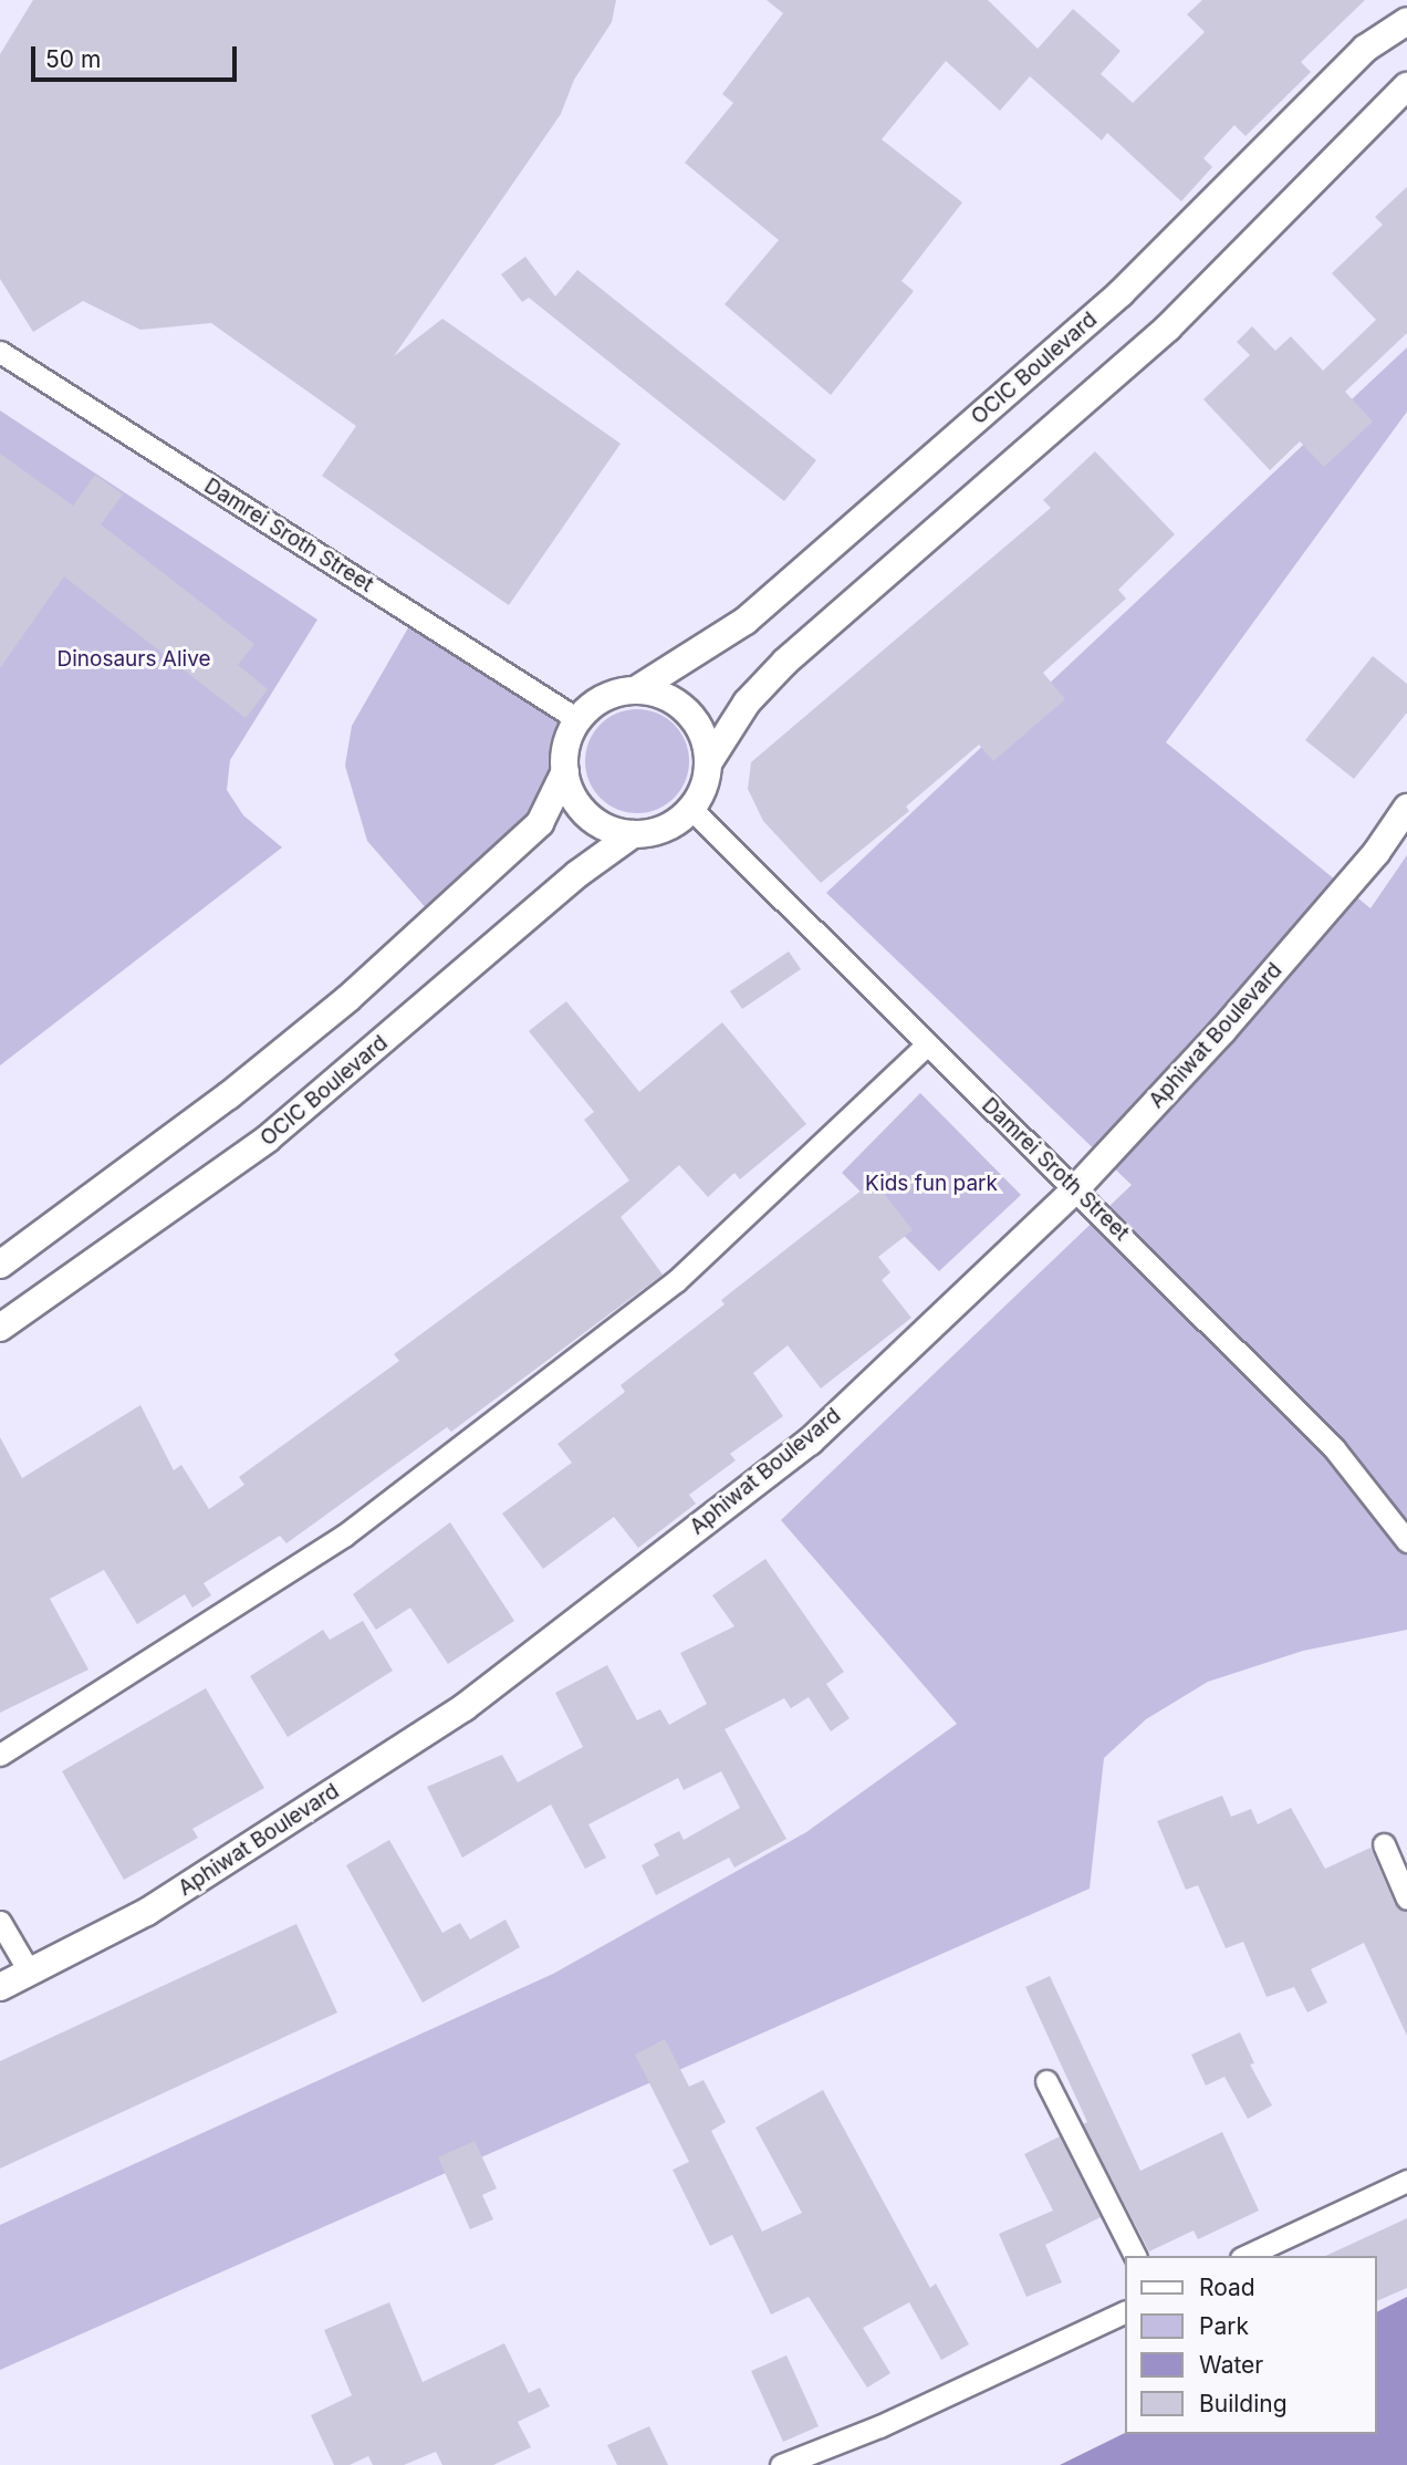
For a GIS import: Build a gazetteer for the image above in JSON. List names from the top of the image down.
{
  "streets": {
    "street": ["OCIC Boulevard", "Damrei Sroth Street", "Aphiwat Boulevard"]
  },
  "crossings": [
    ["OCIC Boulevard", "Damrei Sroth Street"],
    ["Damrei Sroth Street", "Aphiwat Boulevard"]
  ],
  "parks": ["Dinosaurs Alive", "Kids fun park"],
  "legend": [
    "Road",
    "Park",
    "Water",
    "Building"
  ],
  "scale_bar": "50 m"
}
